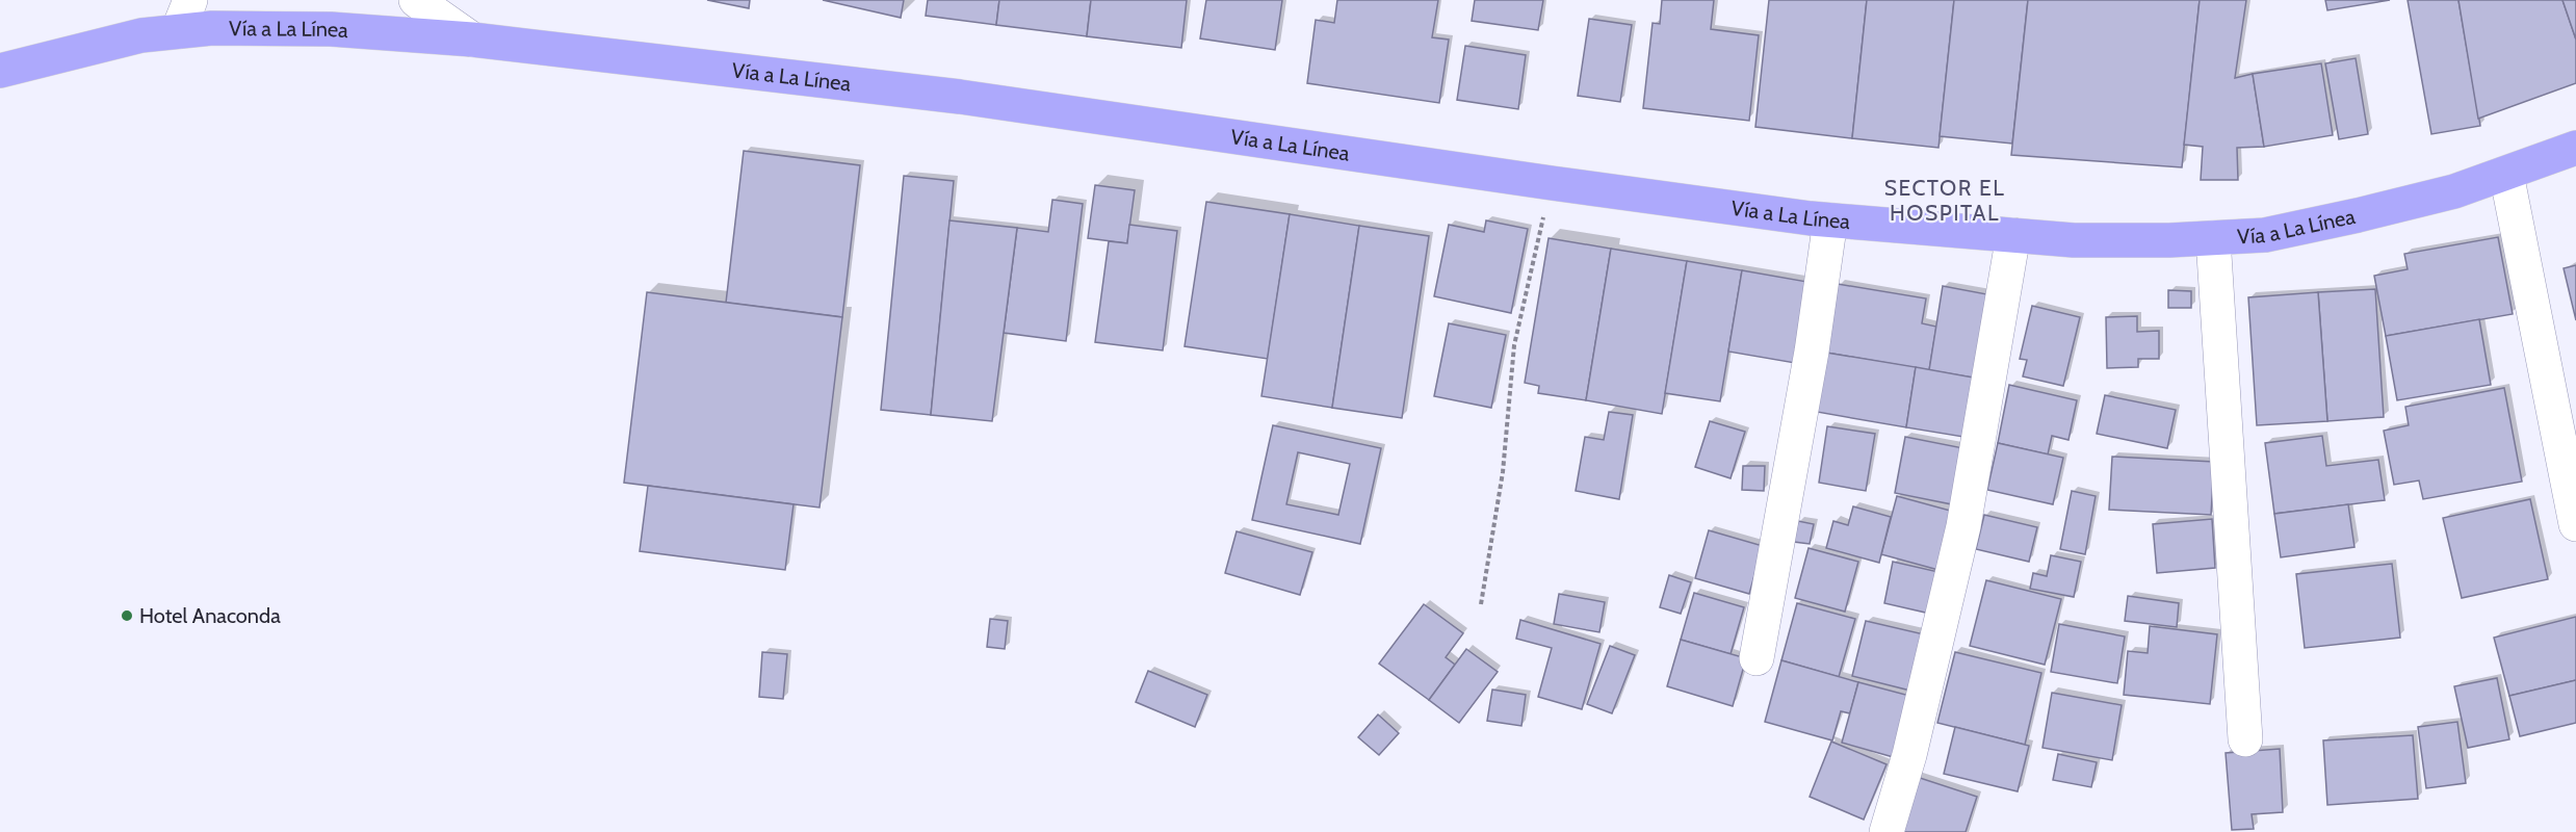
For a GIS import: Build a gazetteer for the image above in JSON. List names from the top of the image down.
{
  "streets": {
    "highway": ["Vía a La Línea"]
  },
  "districts": ["SECTOR EL HOSPITAL"],
  "places": ["Hotel Anaconda"]
}
